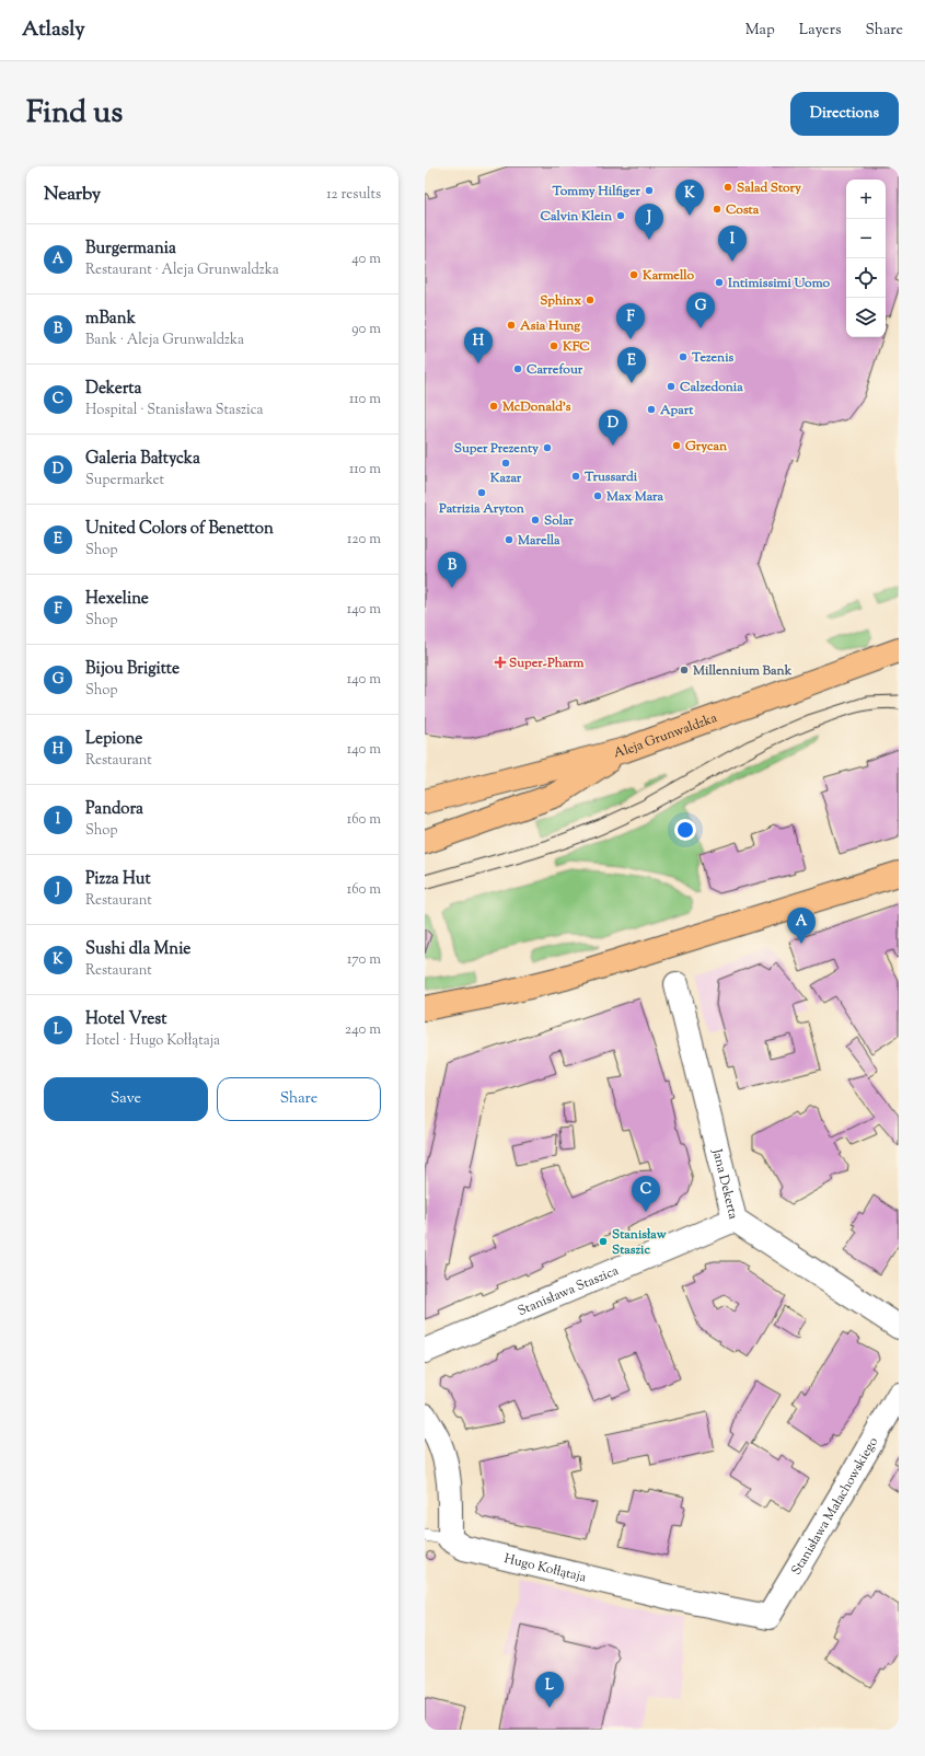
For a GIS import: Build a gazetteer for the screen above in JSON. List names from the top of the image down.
{
  "streets": {
    "main road": ["Aleja Grunwaldzka"],
    "street": [
      "Jana Dekerta",
      "Stanisława Staszica",
      "Stanisława Małachowskiego",
      "Hugo Kołłątaja"
    ]
  },
  "crossings": [
    ["Jana Dekerta", "Stanisława Staszica"],
    ["Stanisława Małachowskiego", "Hugo Kołłątaja"]
  ],
  "places": {
    "other": [
      "Salad Story",
      "Tommy Hilfiger",
      "Costa",
      "Calvin Klein",
      "Karmello",
      "Intimissimi Uomo",
      "Sphinx",
      "Asia Hung",
      "KFC",
      "Tezenis",
      "Carrefour",
      "Calzedonia",
      "McDonald's",
      "Apart",
      "Grycan",
      "Super Prezenty",
      "Kazar",
      "Trussardi",
      "Patrizia Aryton",
      "Max Mara",
      "Solar",
      "Marella",
      "Millennium Bank",
      "Stanisław Staszic"
    ],
    "health": ["Super-Pharm"]
  },
  "page": {
    "header": "Atlasly",
    "nav": ["Map", "Layers", "Share"],
    "title": "Find us",
    "buttons": [
      "Directions",
      ["Save", "Share"]
    ],
    "heading": ["Nearby", "12 results"],
    "map_buttons": ["+", "−"],
    "pins": [
      "K",
      "J",
      "I",
      "G",
      "F",
      "H",
      "E",
      "D",
      "B",
      "A",
      "C",
      "L"
    ],
    "list": [
      {
        "mark": "A",
        "name": "Burgermania",
        "note": "Restaurant · Aleja Grunwaldzka",
        "value": "40 m"
      },
      {
        "mark": "B",
        "name": "mBank",
        "note": "Bank · Aleja Grunwaldzka",
        "value": "90 m"
      },
      {
        "mark": "C",
        "name": "Dekerta",
        "note": "Hospital · Stanisława Staszica",
        "value": "110 m"
      },
      {
        "mark": "D",
        "name": "Galeria Bałtycka",
        "note": "Supermarket",
        "value": "110 m"
      },
      {
        "mark": "E",
        "name": "United Colors of Benetton",
        "note": "Shop",
        "value": "120 m"
      },
      {
        "mark": "F",
        "name": "Hexeline",
        "note": "Shop",
        "value": "140 m"
      },
      {
        "mark": "G",
        "name": "Bijou Brigitte",
        "note": "Shop",
        "value": "140 m"
      },
      {
        "mark": "H",
        "name": "Lepione",
        "note": "Restaurant",
        "value": "140 m"
      },
      {
        "mark": "I",
        "name": "Pandora",
        "note": "Shop",
        "value": "160 m"
      },
      {
        "mark": "J",
        "name": "Pizza Hut",
        "note": "Restaurant",
        "value": "160 m"
      },
      {
        "mark": "K",
        "name": "Sushi dla Mnie",
        "note": "Restaurant",
        "value": "170 m"
      },
      {
        "mark": "L",
        "name": "Hotel Vrest",
        "note": "Hotel · Hugo Kołłątaja",
        "value": "240 m"
      }
    ]
  }
}
